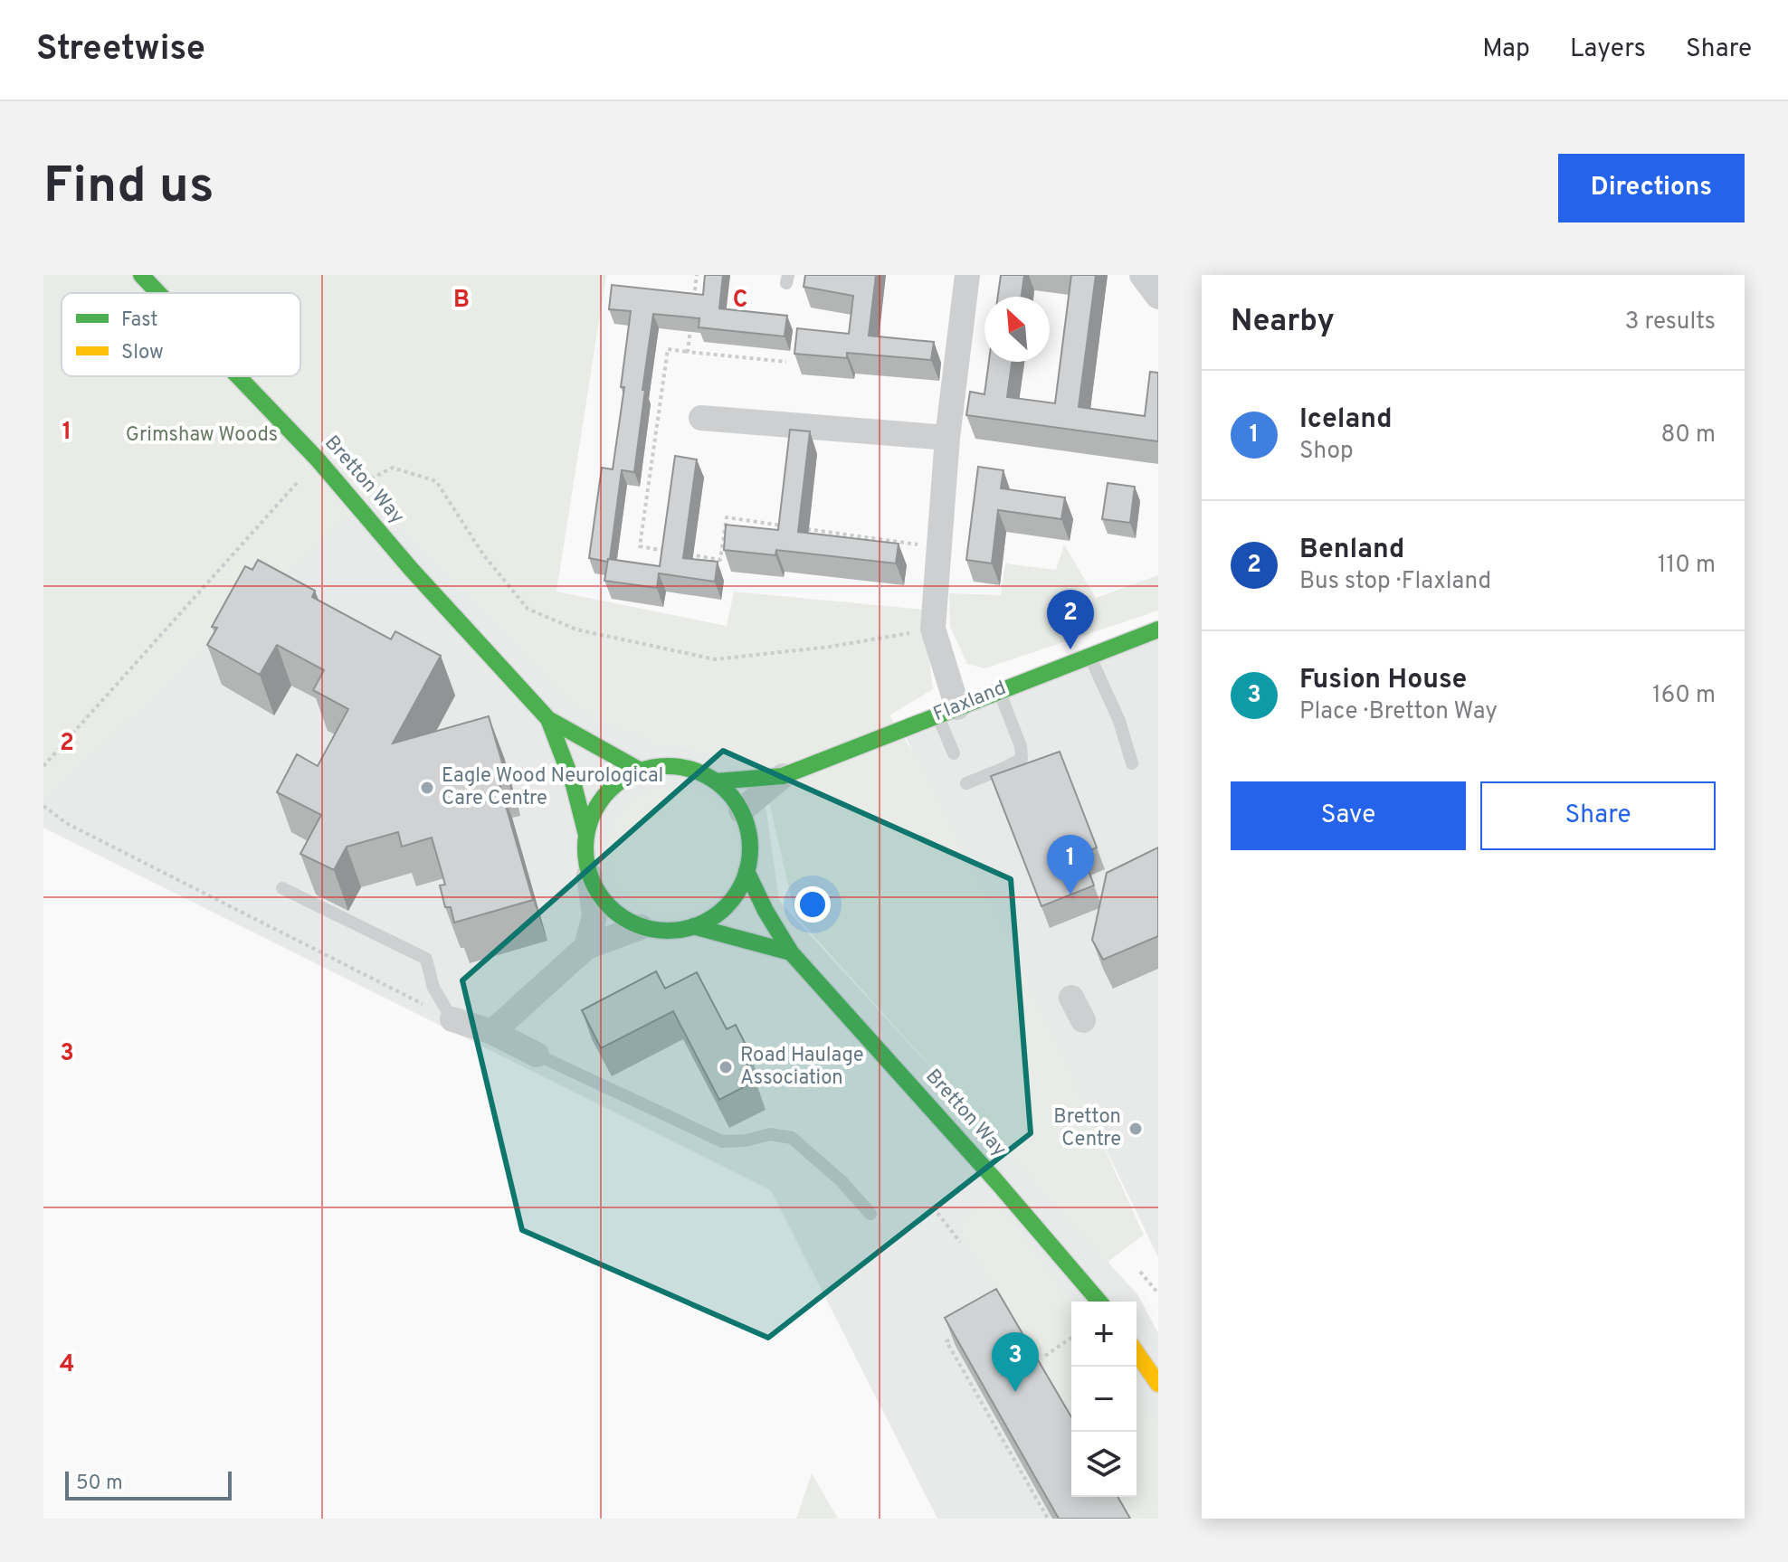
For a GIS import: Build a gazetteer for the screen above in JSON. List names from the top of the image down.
{
  "streets": {
    "street": ["Bretton Way", "Flaxland"]
  },
  "crossings": [
    ["Bretton Way", "Flaxland"]
  ],
  "parks": ["Grimshaw Woods"],
  "places": ["Eagle Wood Neurological Care Centre", "Road Haulage Association", "Bretton Centre"],
  "legend": ["Fast", "Slow"],
  "scale_bar": "50 m",
  "north": "top left",
  "page": {
    "header": "Streetwise",
    "nav": ["Map", "Layers", "Share"],
    "buttons": [
      "Directions",
      ["Save", "Share"]
    ],
    "title": "Find us",
    "heading": ["Nearby", "3 results"],
    "list": [
      {
        "mark": "1",
        "name": "Iceland",
        "note": "Shop",
        "value": "80 m"
      },
      {
        "mark": "2",
        "name": "Benland",
        "note": "Bus stop · Flaxland",
        "value": "110 m"
      },
      {
        "mark": "3",
        "name": "Fusion House",
        "note": "Place · Bretton Way",
        "value": "160 m"
      }
    ],
    "pins": ["2", "1", "3"],
    "map_buttons": ["+", "−"],
    "scale": "50 m"
  },
  "grid": {
    "columns": ["B", "C"],
    "rows": [
      "1",
      "2",
      "3",
      "4"
    ]
  }
}
